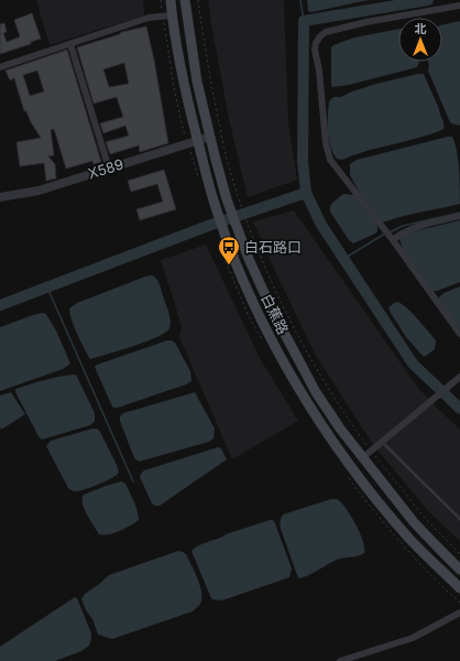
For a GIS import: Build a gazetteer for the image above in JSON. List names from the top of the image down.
{
  "streets": {
    "main road": ["白蕉路"],
    "street": ["X589"]
  },
  "crossings": [
    ["X589", "白蕉路"]
  ],
  "places": {
    "bus stop": ["白石路口"]
  },
  "north": "top"
}
